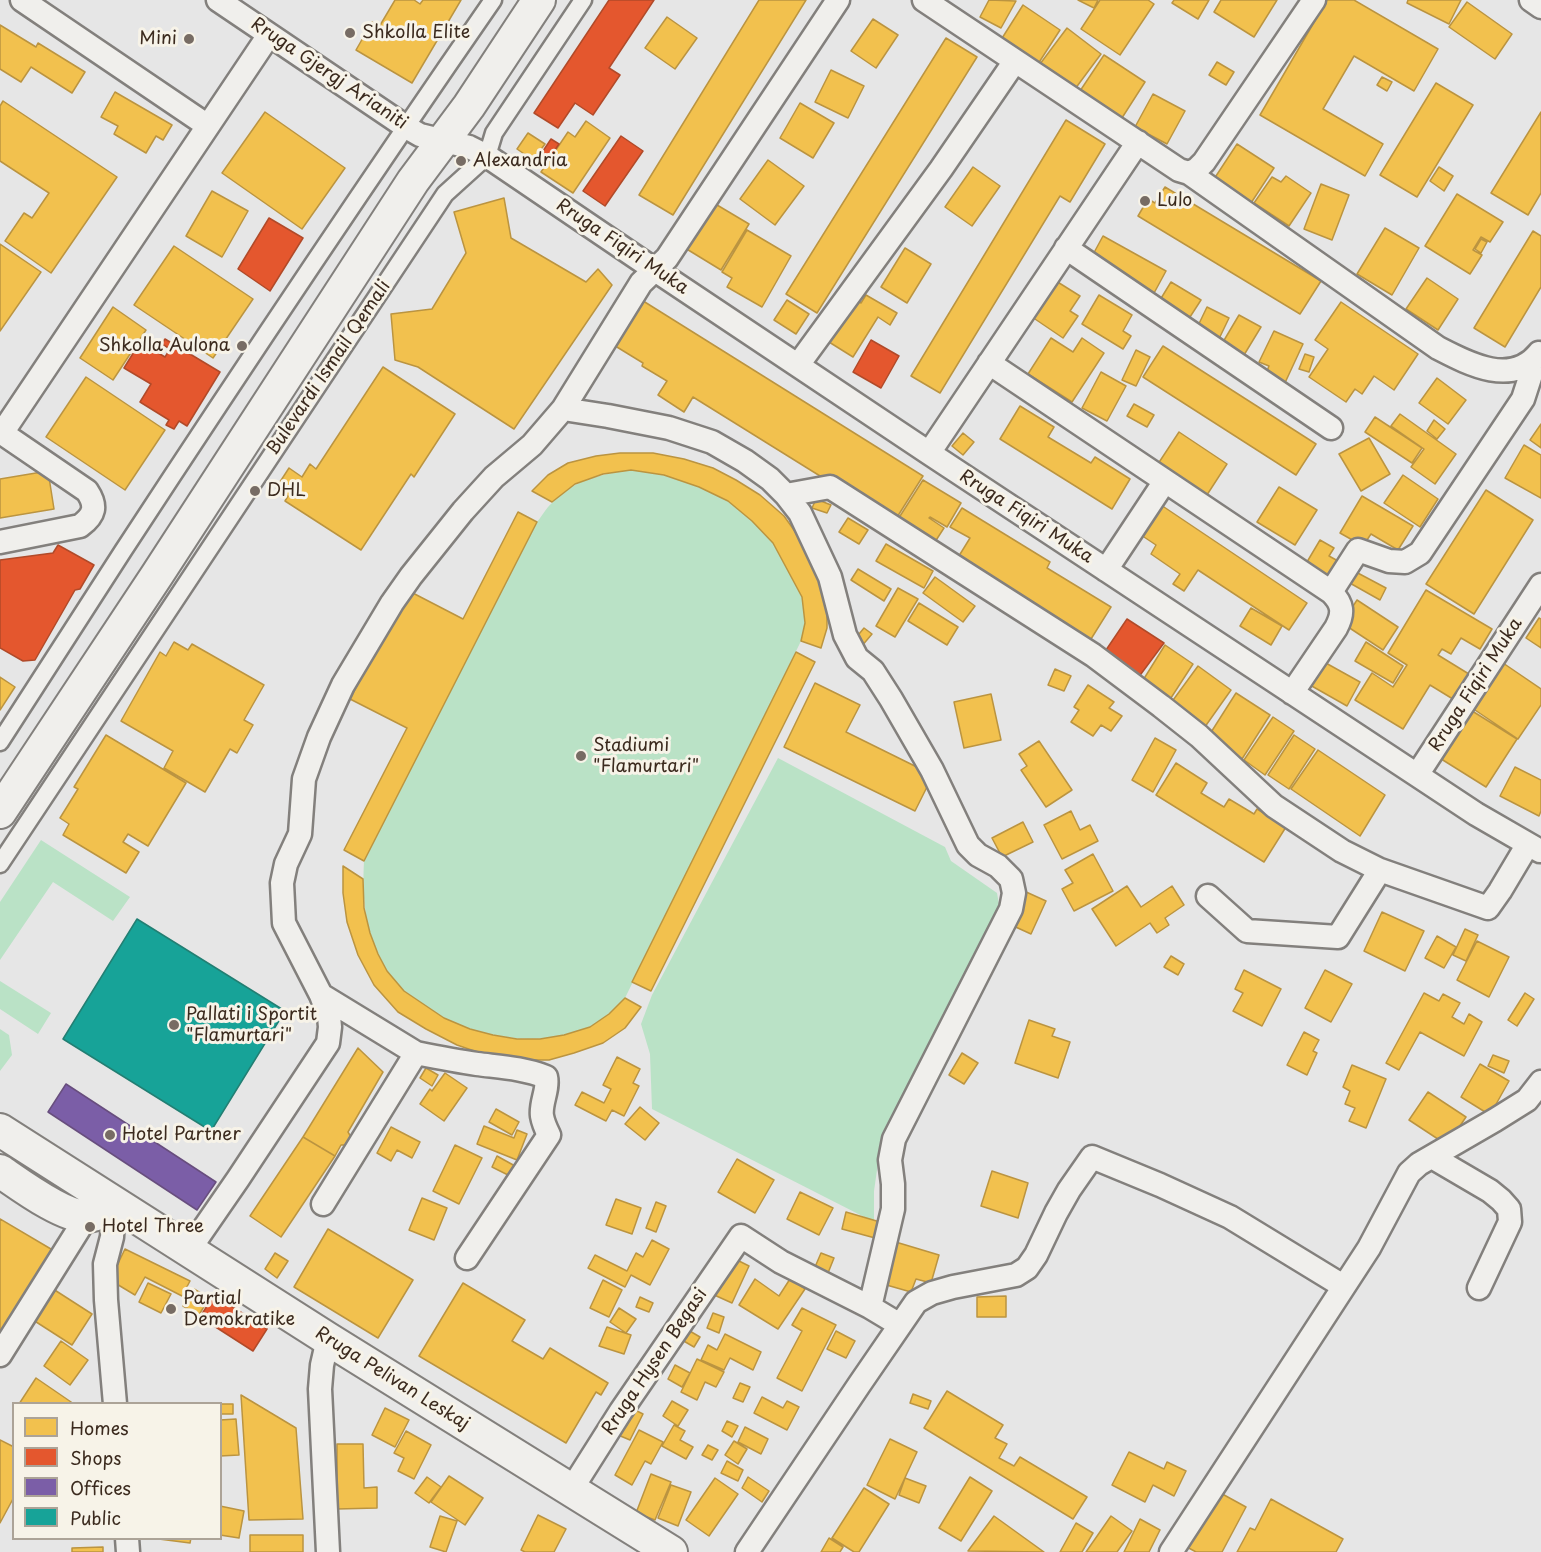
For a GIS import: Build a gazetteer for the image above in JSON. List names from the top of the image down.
{
  "streets": {
    "main road": ["Bulevardi Ismail Qemali", "Rruga Pelivan Leskaj"],
    "street": ["Rruga Gjergj Arianiti", "Rruga Fiqiri Muka", "Rruga Hysen Begasi"]
  },
  "crossings": [
    ["Rruga Gjergj Arianiti", "Rruga Fiqiri Muka"],
    ["Rruga Gjergj Arianiti", "Bulevardi Ismail Qemali"],
    ["Rruga Fiqiri Muka", "Bulevardi Ismail Qemali"],
    ["Rruga Hysen Begasi", "Rruga Pelivan Leskaj"]
  ],
  "places": [
    "Shkolla Elite",
    "Mini",
    "Alexandria",
    "Lulo",
    "Shkolla Aulona",
    "DHL",
    "Stadiumi \"Flamurtari\"",
    "Pallati i Sportit \"Flamurtari\"",
    "Hotel Partner",
    "Hotel Three",
    "Partial Demokratike"
  ],
  "legend": [
    "Homes",
    "Shops",
    "Offices",
    "Public"
  ]
}
